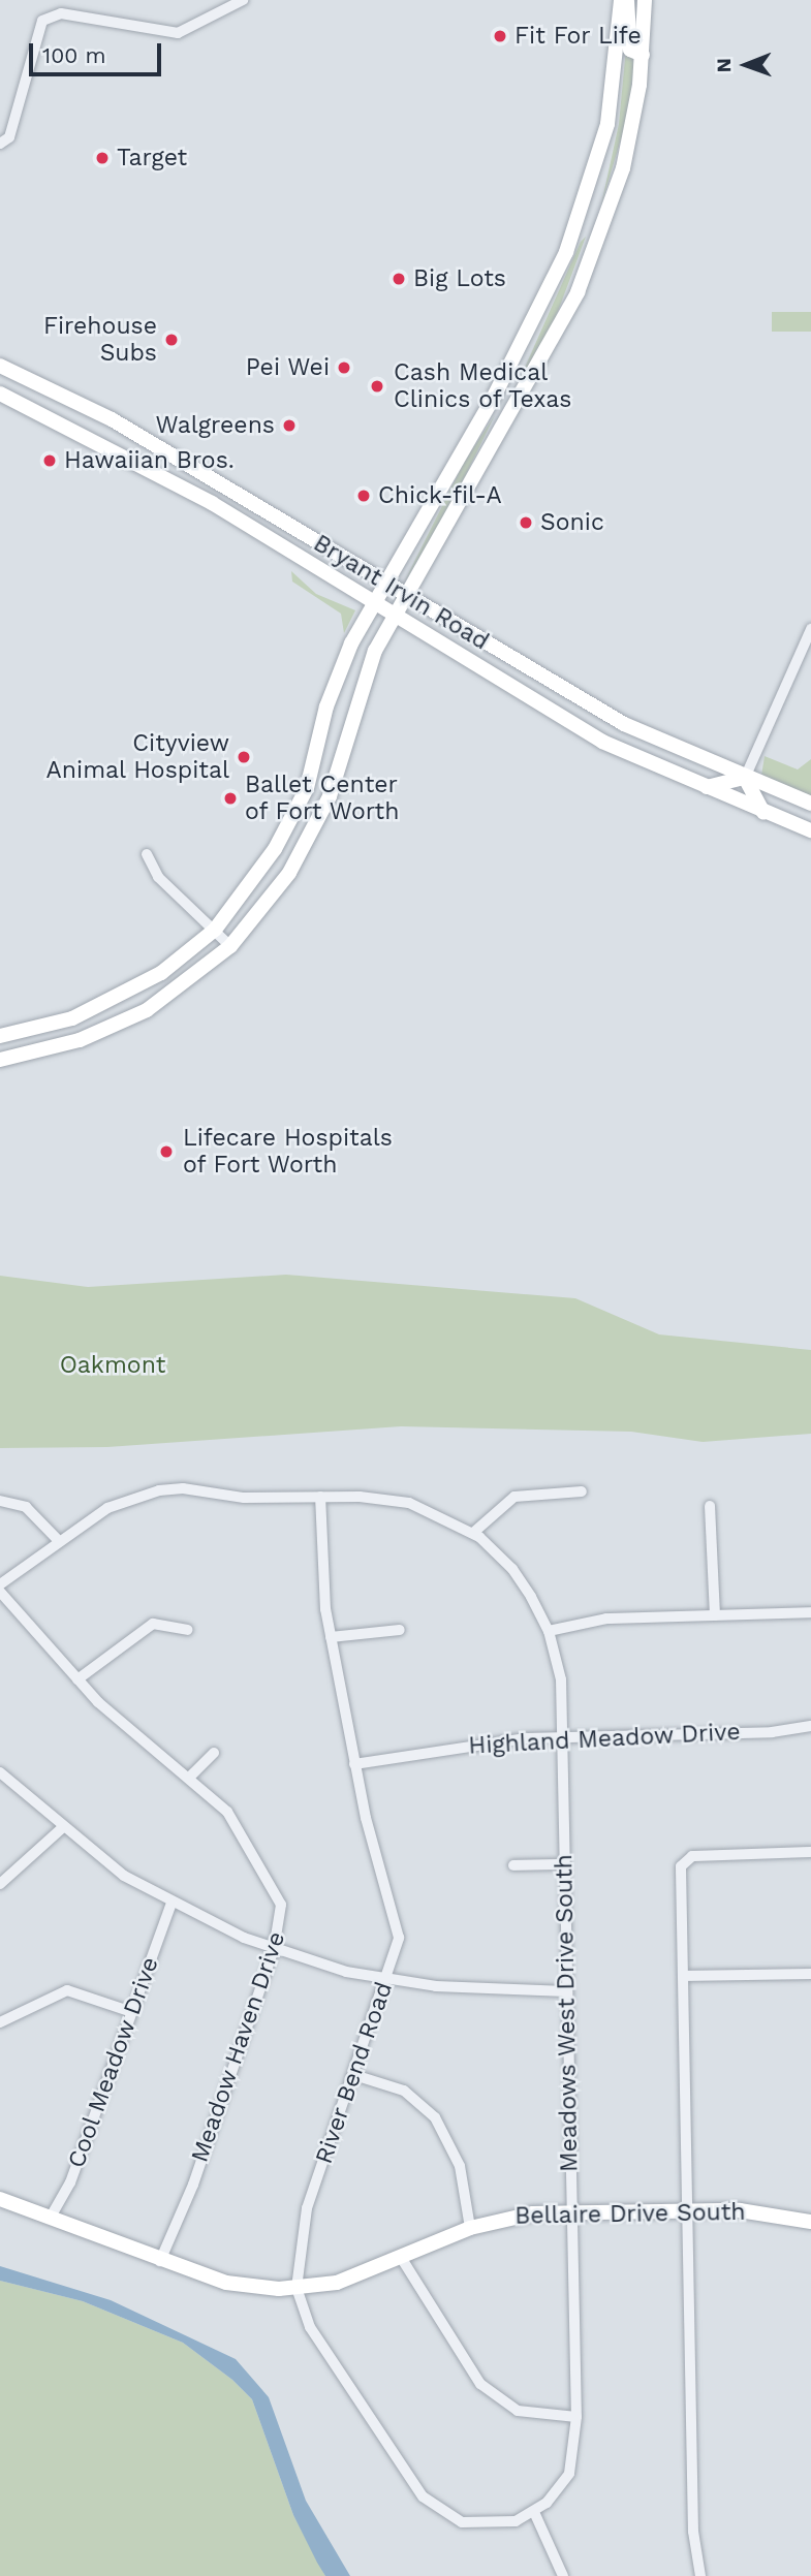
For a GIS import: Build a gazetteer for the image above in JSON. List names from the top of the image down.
{
  "streets": {
    "street": [
      "Bryant Irvin Road",
      "Highland Meadow Drive",
      "Meadows West Drive South",
      "Meadow Haven Drive",
      "Cool Meadow Drive",
      "River Bend Road",
      "Bellaire Drive South"
    ]
  },
  "crossings": [
    ["Highland Meadow Drive", "Meadows West Drive South"],
    ["Highland Meadow Drive", "River Bend Road"],
    ["Meadows West Drive South", "River Bend Road"],
    ["Meadows West Drive South", "Bellaire Drive South"],
    ["Meadow Haven Drive", "Bellaire Drive South"],
    ["Cool Meadow Drive", "Bellaire Drive South"],
    ["River Bend Road", "Bellaire Drive South"]
  ],
  "parks": ["Oakmont"],
  "places": [
    "Fit For Life",
    "Target",
    "Big Lots",
    "Firehouse Subs",
    "Pei Wei",
    "Cash Medical Clinics of Texas",
    "Walgreens",
    "Hawaiian Bros.",
    "Chick-fil-A",
    "Sonic",
    "Cityview Animal Hospital",
    "Ballet Center of Fort Worth",
    "Lifecare Hospitals of Fort Worth"
  ],
  "scale_bar": "100 m",
  "north": "left"
}
